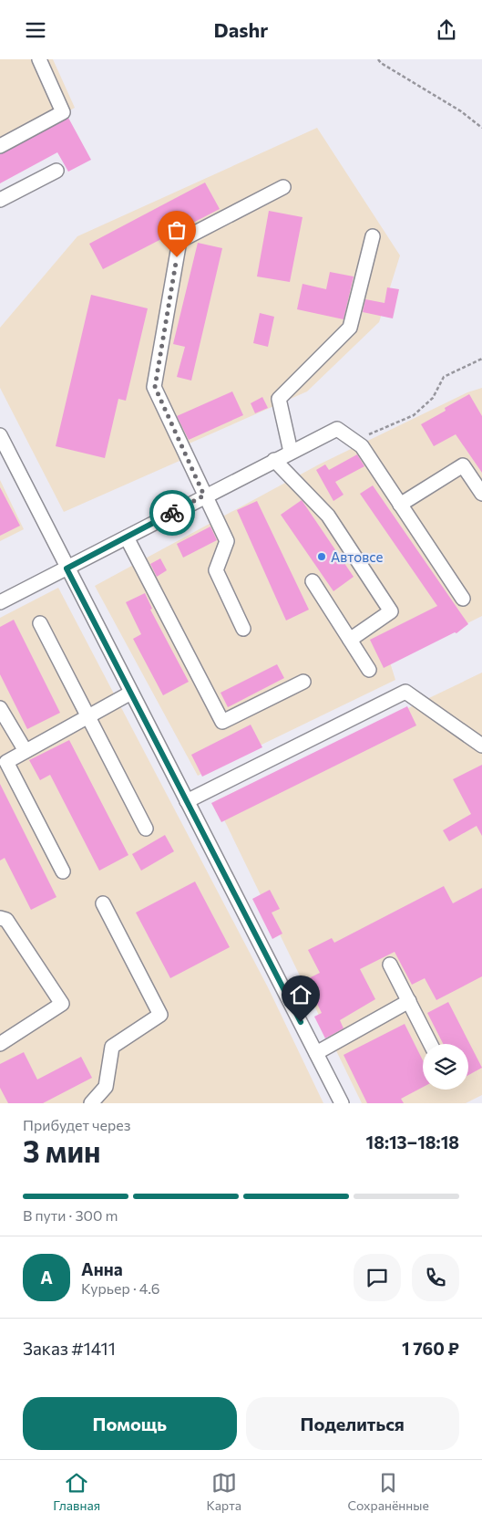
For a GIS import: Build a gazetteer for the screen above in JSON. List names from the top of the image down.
{
  "places": ["Автовсе"],
  "page": {
    "header": "Dashr",
    "heading": ["3 мин", "Прибудет через", "18:13–18:18"],
    "panel": [
      "Анна",
      "Курьер · 4.6",
      "Заказ #1411",
      "1 760 ₽"
    ],
    "bar": "В пути · 300 m",
    "round": "А",
    "buttons": ["Помощь", "Поделиться"],
    "tabs": ["Главная", "Карта", "Сохранённые"]
  }
}
